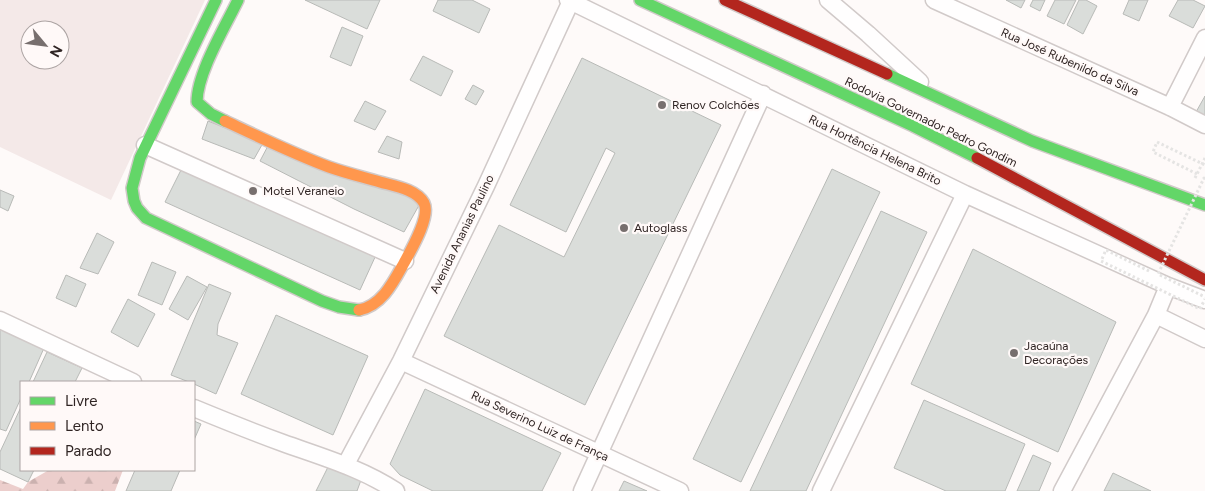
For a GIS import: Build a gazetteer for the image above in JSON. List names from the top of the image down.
{
  "streets": {
    "main road": ["Rodovia Governador Pedro Gondim"],
    "street": [
      "Rua José Rubenildo da Silva",
      "Rua Hortência Helena Brito",
      "Avenida Ananias Paulino",
      "Rua Severino Luiz de França"
    ]
  },
  "crossings": [
    ["Rua Hortência Helena Brito", "Avenida Ananias Paulino"],
    ["Avenida Ananias Paulino", "Rua Severino Luiz de França"]
  ],
  "places": [
    "Renov Colchões",
    "Motel Veraneio",
    "Autoglass",
    "Jacaúna Decorações"
  ],
  "legend": ["Livre", "Lento", "Parado"],
  "north": "bottom right"
}
